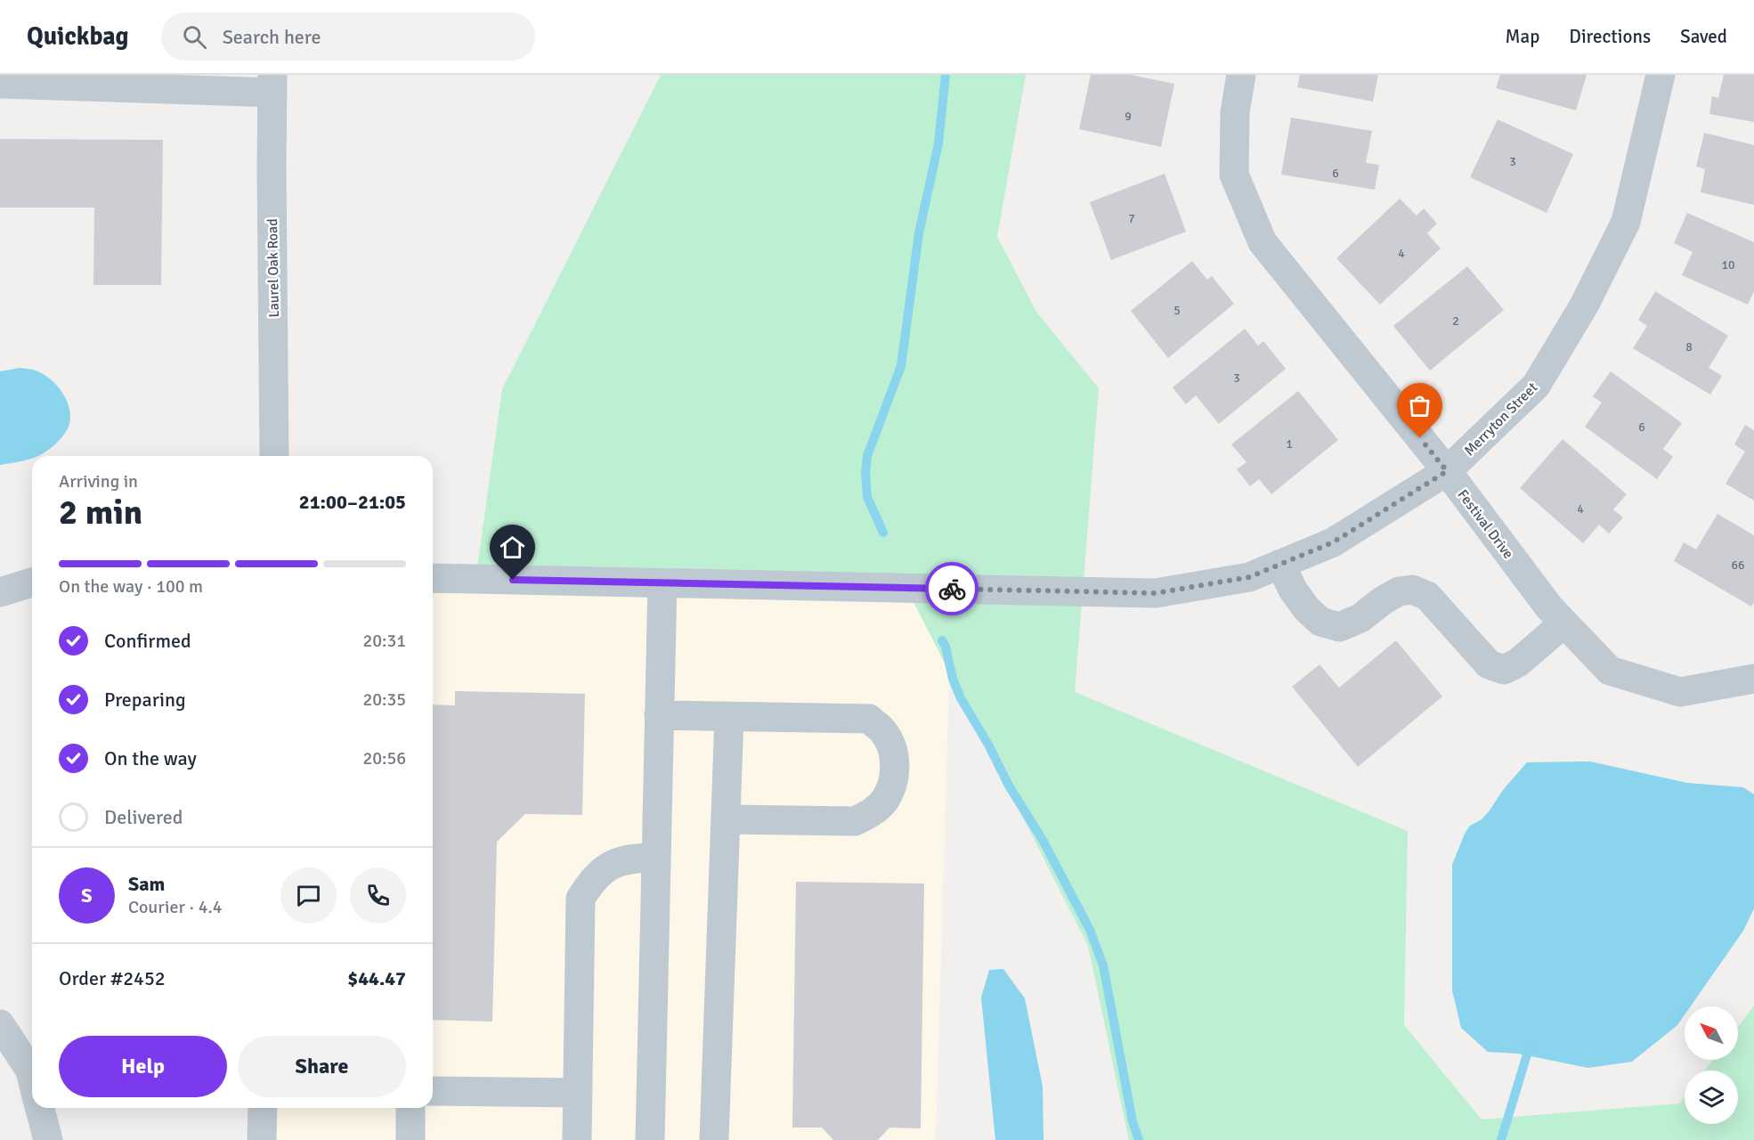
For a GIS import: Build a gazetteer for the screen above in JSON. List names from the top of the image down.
{
  "streets": {
    "street": ["Laurel Oak Road", "Merryton Street", "Festival Drive"]
  },
  "crossings": [
    ["Merryton Street", "Festival Drive"]
  ],
  "house_numbers": [
    "9",
    "3",
    "6",
    "7",
    "4",
    "10",
    "5",
    "2",
    "8",
    "3",
    "6",
    "1",
    "4",
    "66"
  ],
  "north": "top left",
  "page": {
    "header": "Quickbag",
    "search": "Search here",
    "nav": ["Map", "Directions", "Saved"],
    "heading": ["2 min", "Arriving in", "21:00–21:05"],
    "panel": [
      "Sam",
      "Courier · 4.4",
      "Order #2452",
      "$44.47"
    ],
    "bar": "On the way · 100 m",
    "list": [
      ["Confirmed", "20:31"],
      ["Preparing", "20:35"],
      ["On the way", "20:56"],
      "Delivered"
    ],
    "round": "S",
    "buttons": ["Help", "Share"]
  }
}
